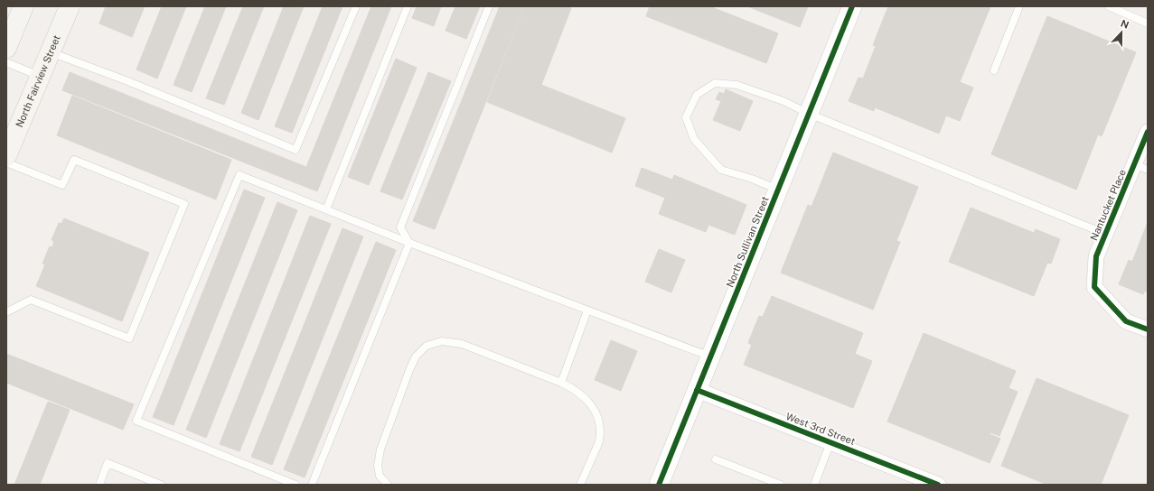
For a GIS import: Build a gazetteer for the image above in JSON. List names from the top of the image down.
{
  "streets": {
    "main road": ["North Fairview Street"],
    "street": ["Nantucket Place", "North Sullivan Street", "West 3rd Street"]
  },
  "crossings": [
    ["North Sullivan Street", "West 3rd Street"]
  ],
  "north": "top"
}
